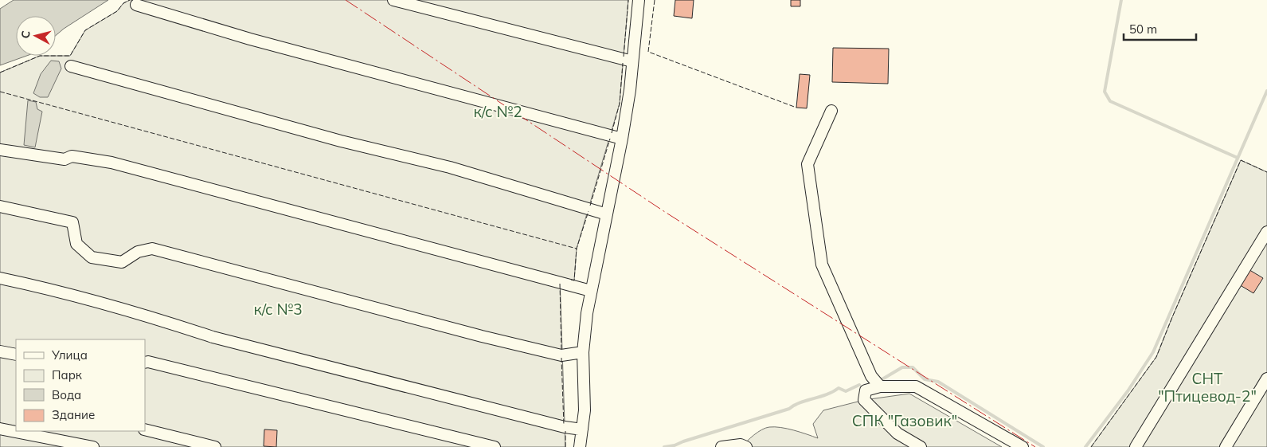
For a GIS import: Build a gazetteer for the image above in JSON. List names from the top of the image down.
{
  "parks": [
    "к/с №2",
    "к/с №3",
    "СНТ \"Птицевод-2\"",
    "СПК \"Газовик\""
  ],
  "legend": [
    "Улица",
    "Парк",
    "Вода",
    "Здание"
  ],
  "scale_bar": "50 m",
  "north": "left"
}
